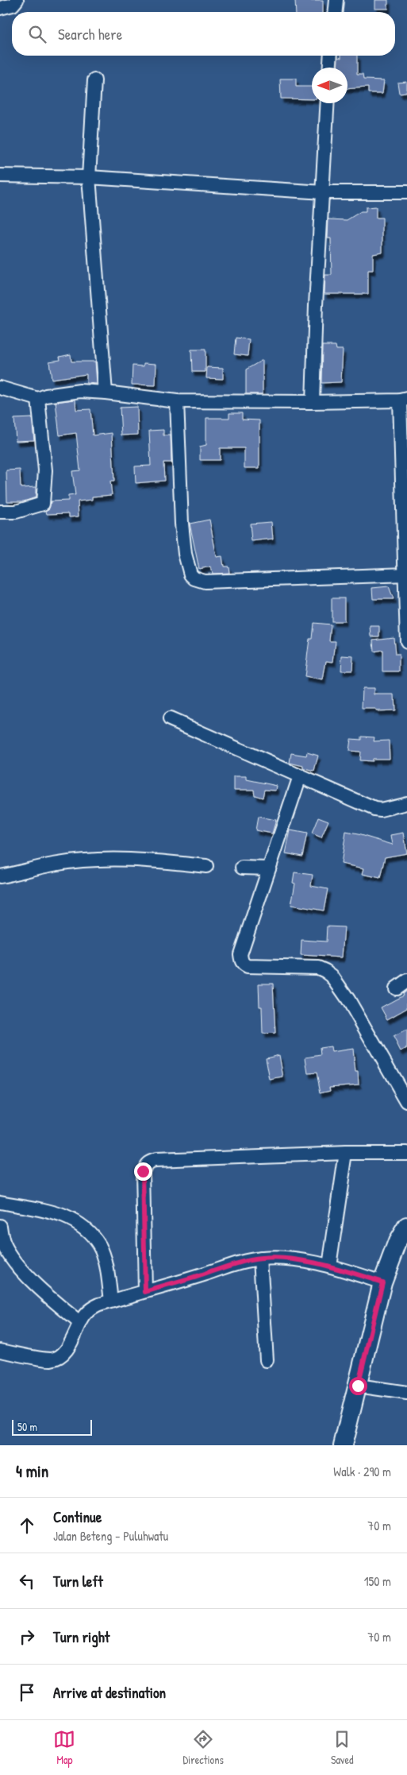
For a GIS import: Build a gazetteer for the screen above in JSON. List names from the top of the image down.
{
  "scale_bar": "50 m",
  "north": "left",
  "page": {
    "search": "Search here",
    "scale": "50 m",
    "heading": ["4 min", "Walk · 290 m"],
    "list": [
      ["Continue", "Jalan Beteng - Puluhwatu", "70 m"],
      ["Turn left", "150 m"],
      ["Turn right", "70 m"],
      "Arrive at destination"
    ],
    "nav": ["Map", "Directions", "Saved"]
  }
}
